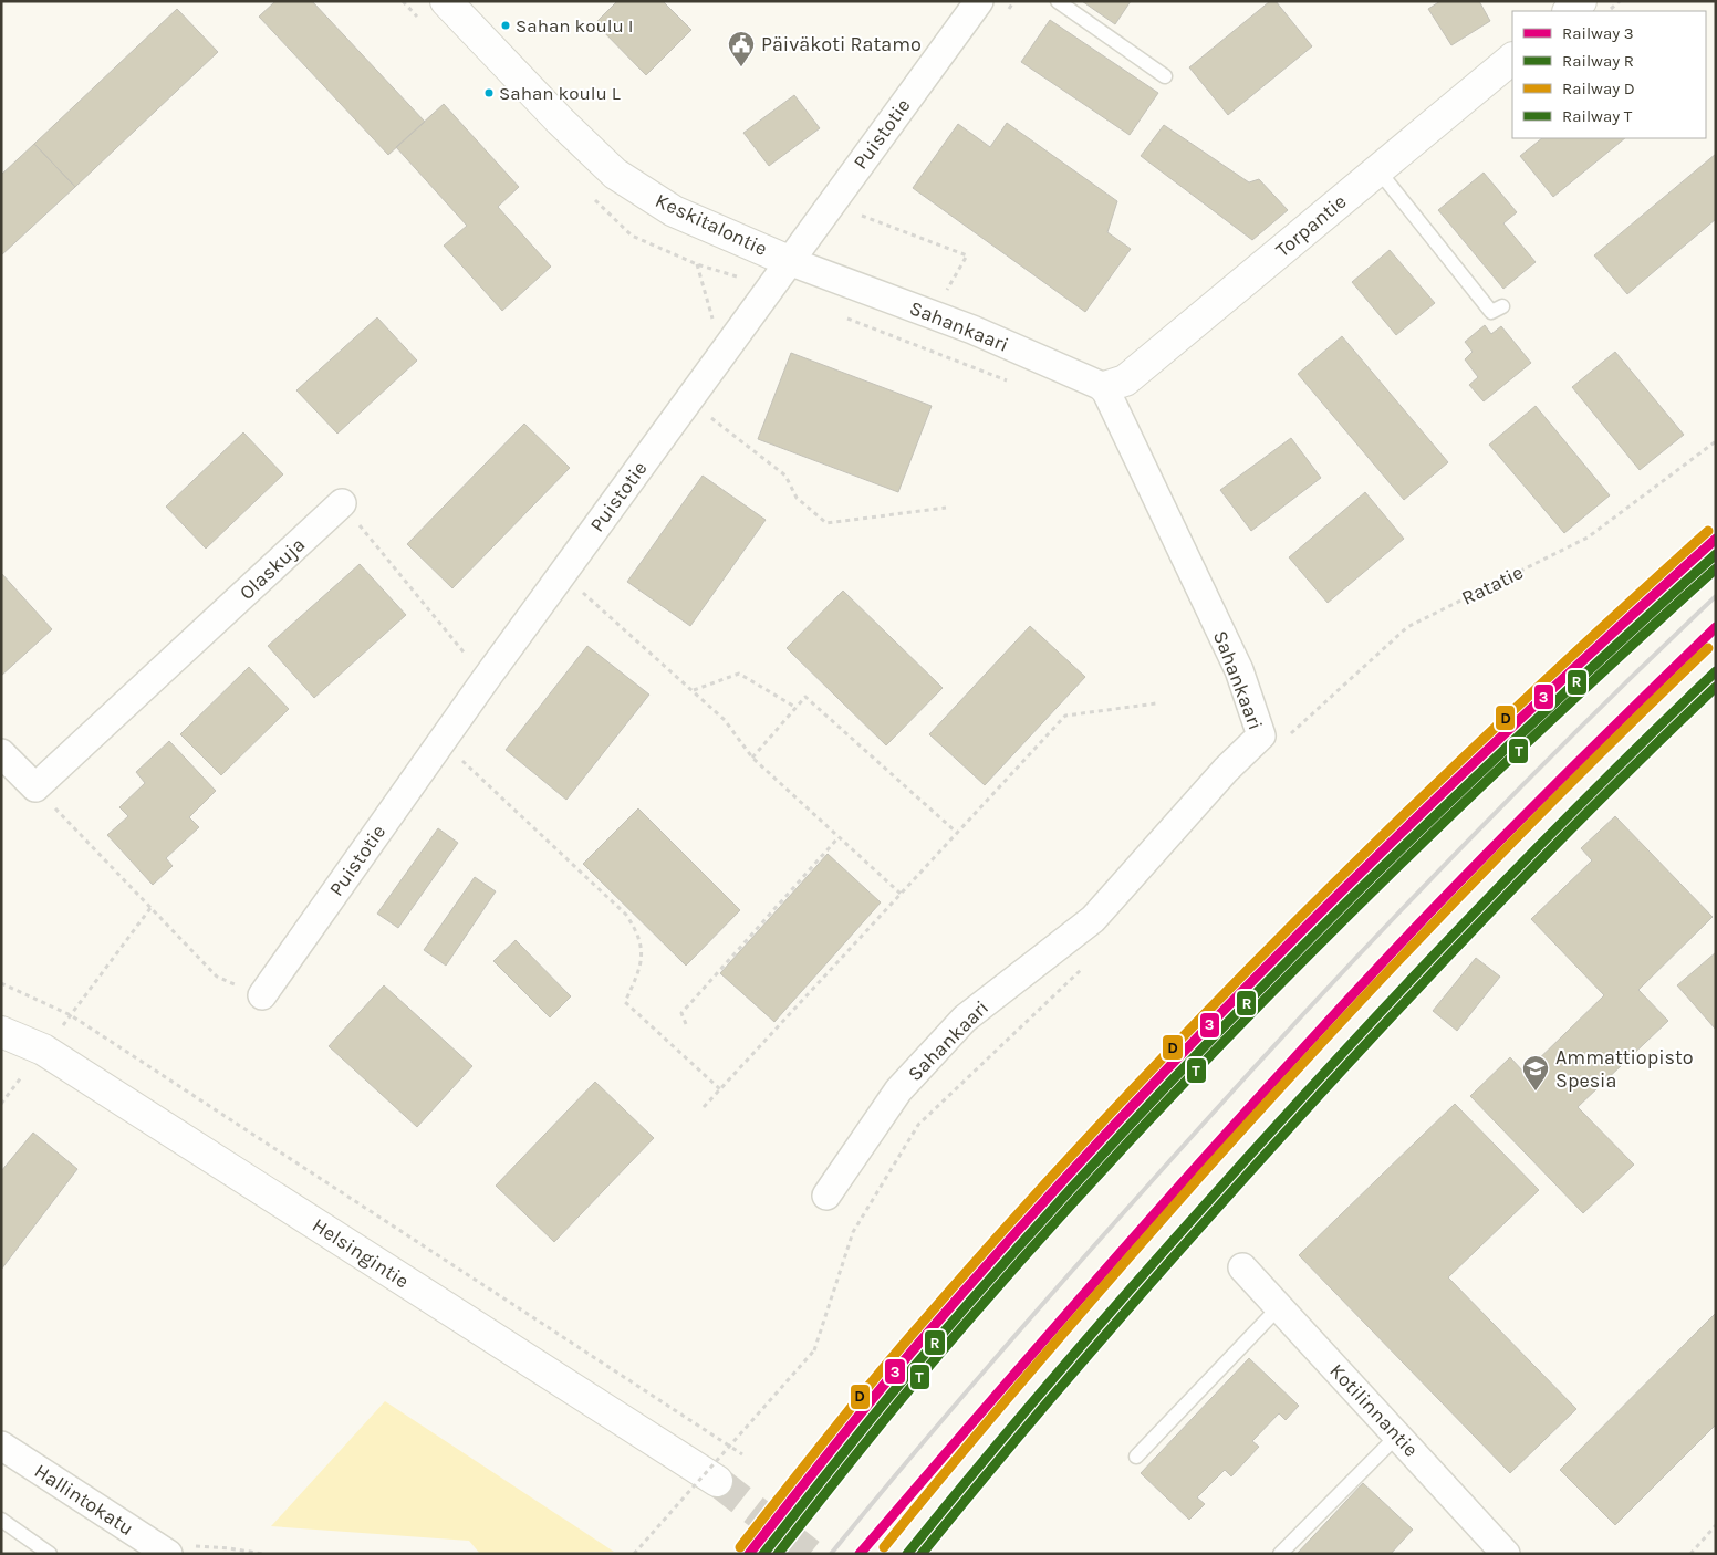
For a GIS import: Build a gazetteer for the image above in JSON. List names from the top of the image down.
{
  "streets": {
    "street": [
      "Puistotie",
      "Keskitalontie",
      "Torpantie",
      "Sahankaari",
      "Olaskuja",
      "Helsingintie",
      "Kotilinnantie",
      "Hallintokatu"
    ],
    "path": ["Ratatie"]
  },
  "crossings": [
    ["Puistotie", "Keskitalontie"],
    ["Puistotie", "Sahankaari"],
    ["Keskitalontie", "Sahankaari"],
    ["Torpantie", "Sahankaari"]
  ],
  "places": {
    "other": ["Sahan koulu I", "Sahan koulu L"],
    "public building": ["Päiväkoti Ratamo"],
    "school or university": ["Ammattiopisto Spesia"]
  },
  "lines": [
    "rail line D",
    "rail line 3",
    "rail line R",
    "rail line T"
  ],
  "legend": [
    "Railway 3",
    "Railway R",
    "Railway D",
    "Railway T"
  ]
}
